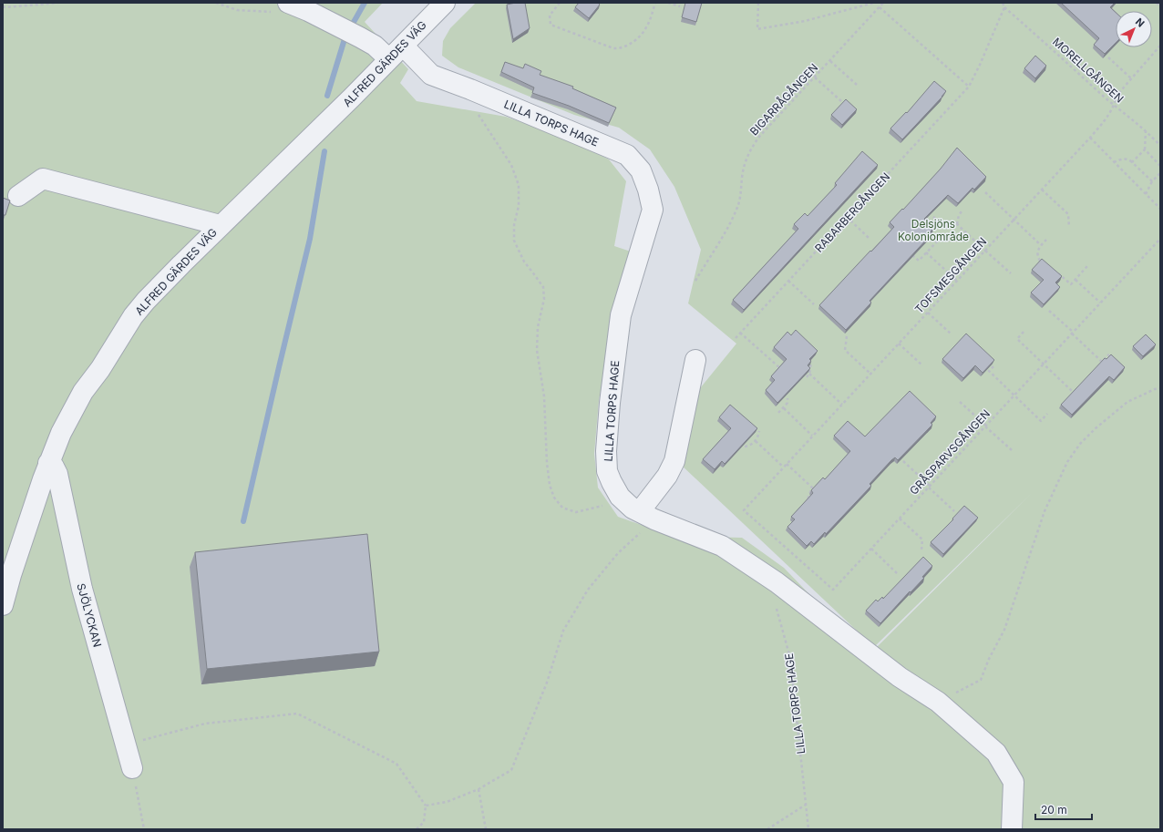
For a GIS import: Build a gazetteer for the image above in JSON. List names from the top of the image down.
{
  "streets": {
    "street": ["ALFRED GÄRDES VÄG", "LILLA TORPS HAGE", "SJÖLYCKAN"],
    "path": [
      "MORELLGÅNGEN",
      "BIGARRÅGÅNGEN",
      "RABARBERGÅNGEN",
      "TOFSMESGÅNGEN",
      "GRÅSPARVSGÅNGEN"
    ]
  },
  "crossings": [
    ["ALFRED GÄRDES VÄG", "LILLA TORPS HAGE"],
    ["ALFRED GÄRDES VÄG", "SJÖLYCKAN"],
    ["MORELLGÅNGEN", "RABARBERGÅNGEN"],
    ["MORELLGÅNGEN", "TOFSMESGÅNGEN"],
    ["TOFSMESGÅNGEN", "GRÅSPARVSGÅNGEN"]
  ],
  "parks": ["Delsjöns Koloniområde"],
  "scale_bar": "20 m",
  "north": "top right"
}
